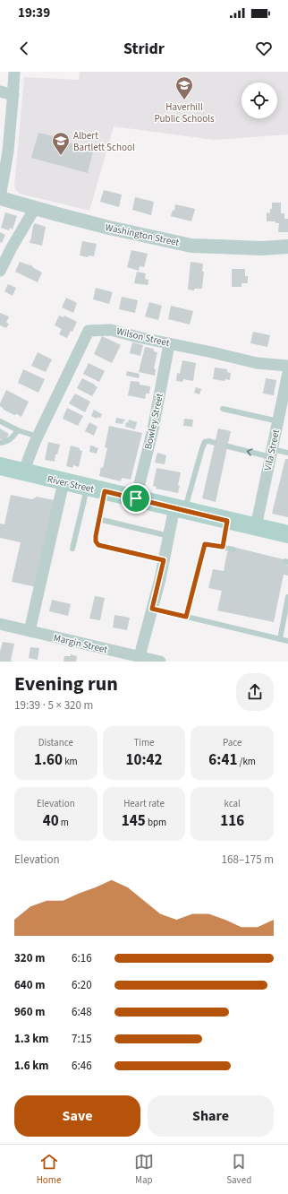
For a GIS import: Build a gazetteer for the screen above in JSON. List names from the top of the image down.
{
  "streets": {
    "main road": ["River Street"],
    "street": [
      "Washington Street",
      "Wilson Street",
      "Bowley Street",
      "Vila Street",
      "Margin Street"
    ]
  },
  "crossings": [
    ["Wilson Street", "Bowley Street"],
    ["Wilson Street", "River Street"],
    ["Bowley Street", "River Street"],
    ["Vila Street", "River Street"]
  ],
  "places": {
    "school or university": ["Haverhill Public Schools", "Albert Bartlett School"]
  },
  "page": {
    "status": "19:39",
    "header": "Stridr",
    "heading": ["Evening run", "19:39 · 5 × 320 m"],
    "stats": [
      ["Distance", "1.60 km"],
      ["Time", "10:42"],
      ["Pace", "6:41 /km"],
      ["Elevation", "40 m"],
      ["Heart rate", "145 bpm"],
      ["kcal", "116"]
    ],
    "chart": ["Elevation", "168–175 m"],
    "list": [
      {
        "name": "320 m",
        "note": "6:16"
      },
      {
        "name": "640 m",
        "note": "6:20"
      },
      {
        "name": "960 m",
        "note": "6:48"
      },
      {
        "name": "1.3 km",
        "note": "7:15"
      },
      {
        "name": "1.6 km",
        "note": "6:46"
      }
    ],
    "buttons": ["Save", "Share"],
    "tabs": ["Home", "Map", "Saved"]
  }
}
